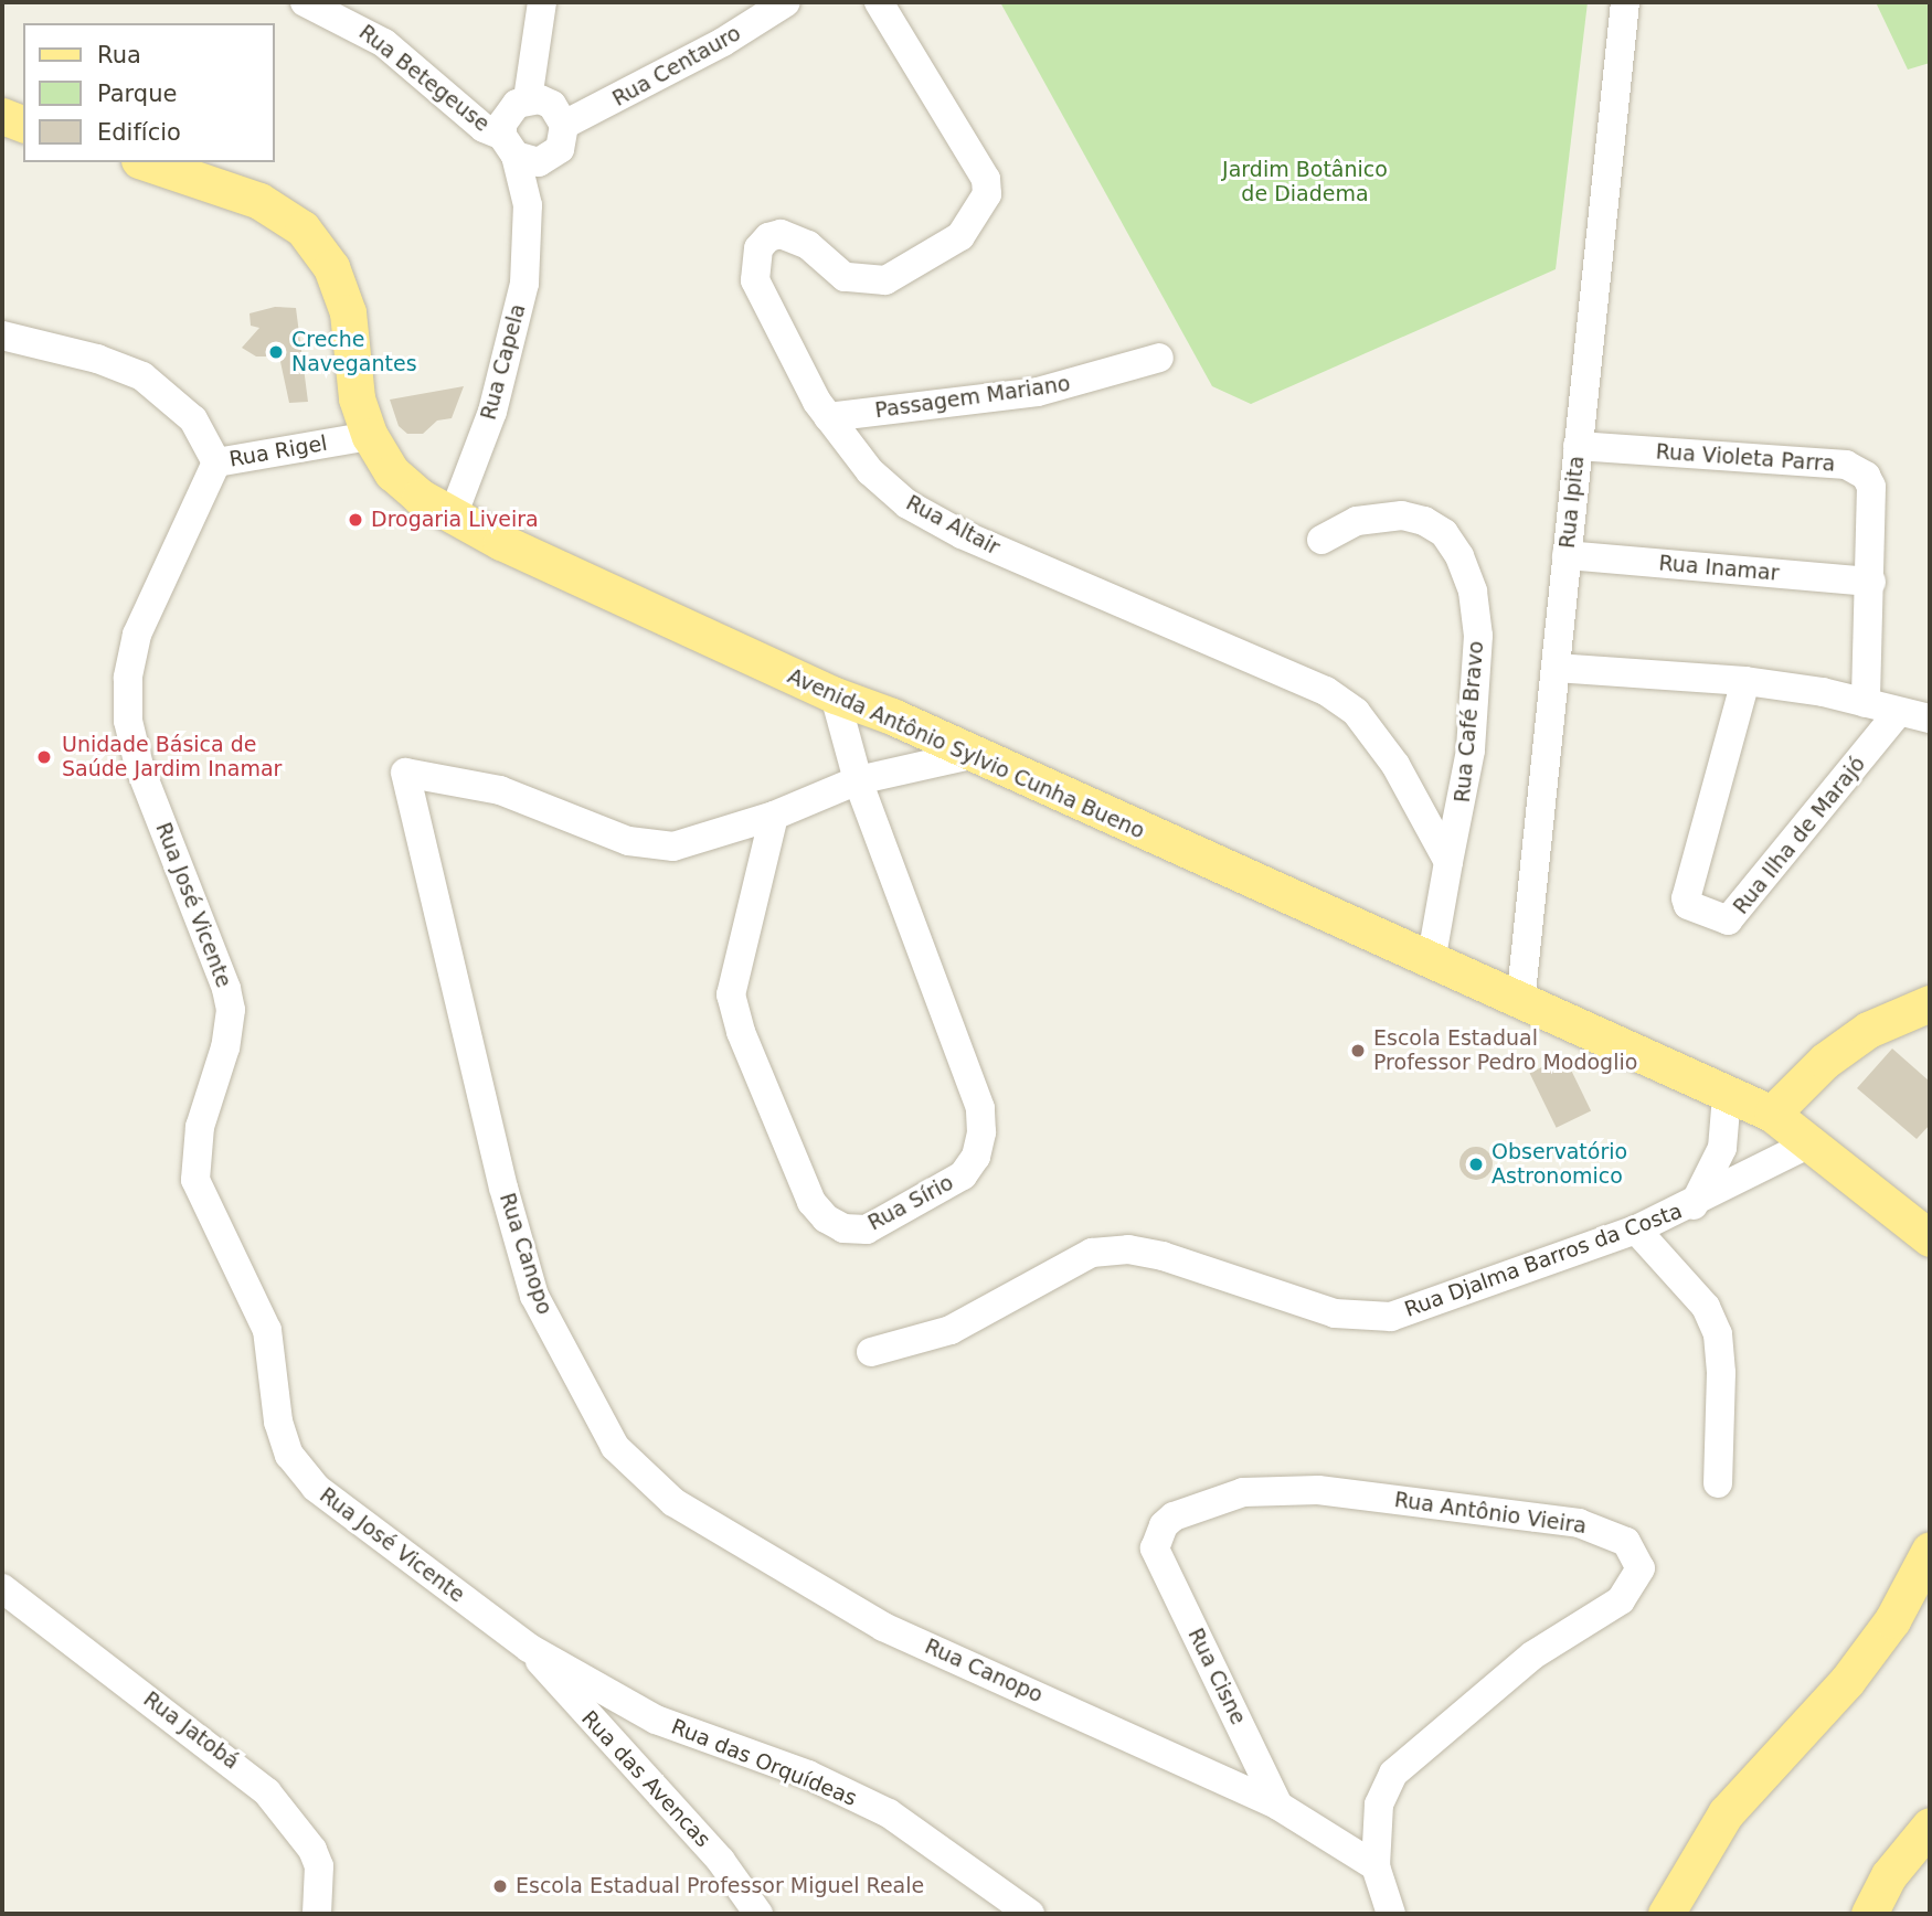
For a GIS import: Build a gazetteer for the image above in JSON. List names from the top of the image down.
{
  "streets": {
    "main road": ["Avenida Antônio Sylvio Cunha Bueno"],
    "street": [
      "Rua Centauro",
      "Rua Betegeuse",
      "Rua Capela",
      "Passagem Mariano",
      "Rua Rigel",
      "Rua Violeta Parra",
      "Rua Ipita",
      "Rua Altair",
      "Rua Inamar",
      "Rua Café Bravo",
      "Rua Ilha de Marajó",
      "Rua José Vicente",
      "Rua Sírio",
      "Rua Canopo",
      "Rua Djalma Barros da Costa",
      "Rua Antônio Vieira",
      "Rua Cisne",
      "Rua Jatobá",
      "Rua das Orquídeas",
      "Rua das Avencas"
    ]
  },
  "crossings": [
    ["Rua Centauro", "Rua Betegeuse"],
    ["Rua Centauro", "Rua Capela"],
    ["Rua Betegeuse", "Rua Capela"],
    ["Rua Capela", "Avenida Antônio Sylvio Cunha Bueno"],
    ["Passagem Mariano", "Rua Altair"],
    ["Rua Rigel", "Avenida Antônio Sylvio Cunha Bueno"],
    ["Rua Rigel", "Rua José Vicente"],
    ["Rua Violeta Parra", "Rua Ipita"],
    ["Rua Violeta Parra", "Rua Inamar"],
    ["Rua Ipita", "Rua Inamar"],
    ["Rua Ipita", "Avenida Antônio Sylvio Cunha Bueno"],
    ["Rua Altair", "Rua Café Bravo"],
    ["Avenida Antônio Sylvio Cunha Bueno", "Rua Sírio"],
    ["Avenida Antônio Sylvio Cunha Bueno", "Rua Canopo"],
    ["Avenida Antônio Sylvio Cunha Bueno", "Rua Djalma Barros da Costa"],
    ["Rua José Vicente", "Rua das Orquídeas"],
    ["Rua José Vicente", "Rua das Avencas"],
    ["Rua Sírio", "Rua Canopo"],
    ["Rua Canopo", "Rua Antônio Vieira"],
    ["Rua Canopo", "Rua Cisne"],
    ["Rua Antônio Vieira", "Rua Cisne"],
    ["Rua das Orquídeas", "Rua das Avencas"]
  ],
  "parks": ["Jardim Botânico de Diadema"],
  "places": [
    "Creche Navegantes",
    "Drogaria Liveira",
    "Unidade Básica de Saúde Jardim Inamar",
    "Escola Estadual Professor Pedro Modoglio",
    "Observatório Astronomico",
    "Escola Estadual Professor Miguel Reale"
  ],
  "legend": ["Rua", "Parque", "Edifício"]
}
